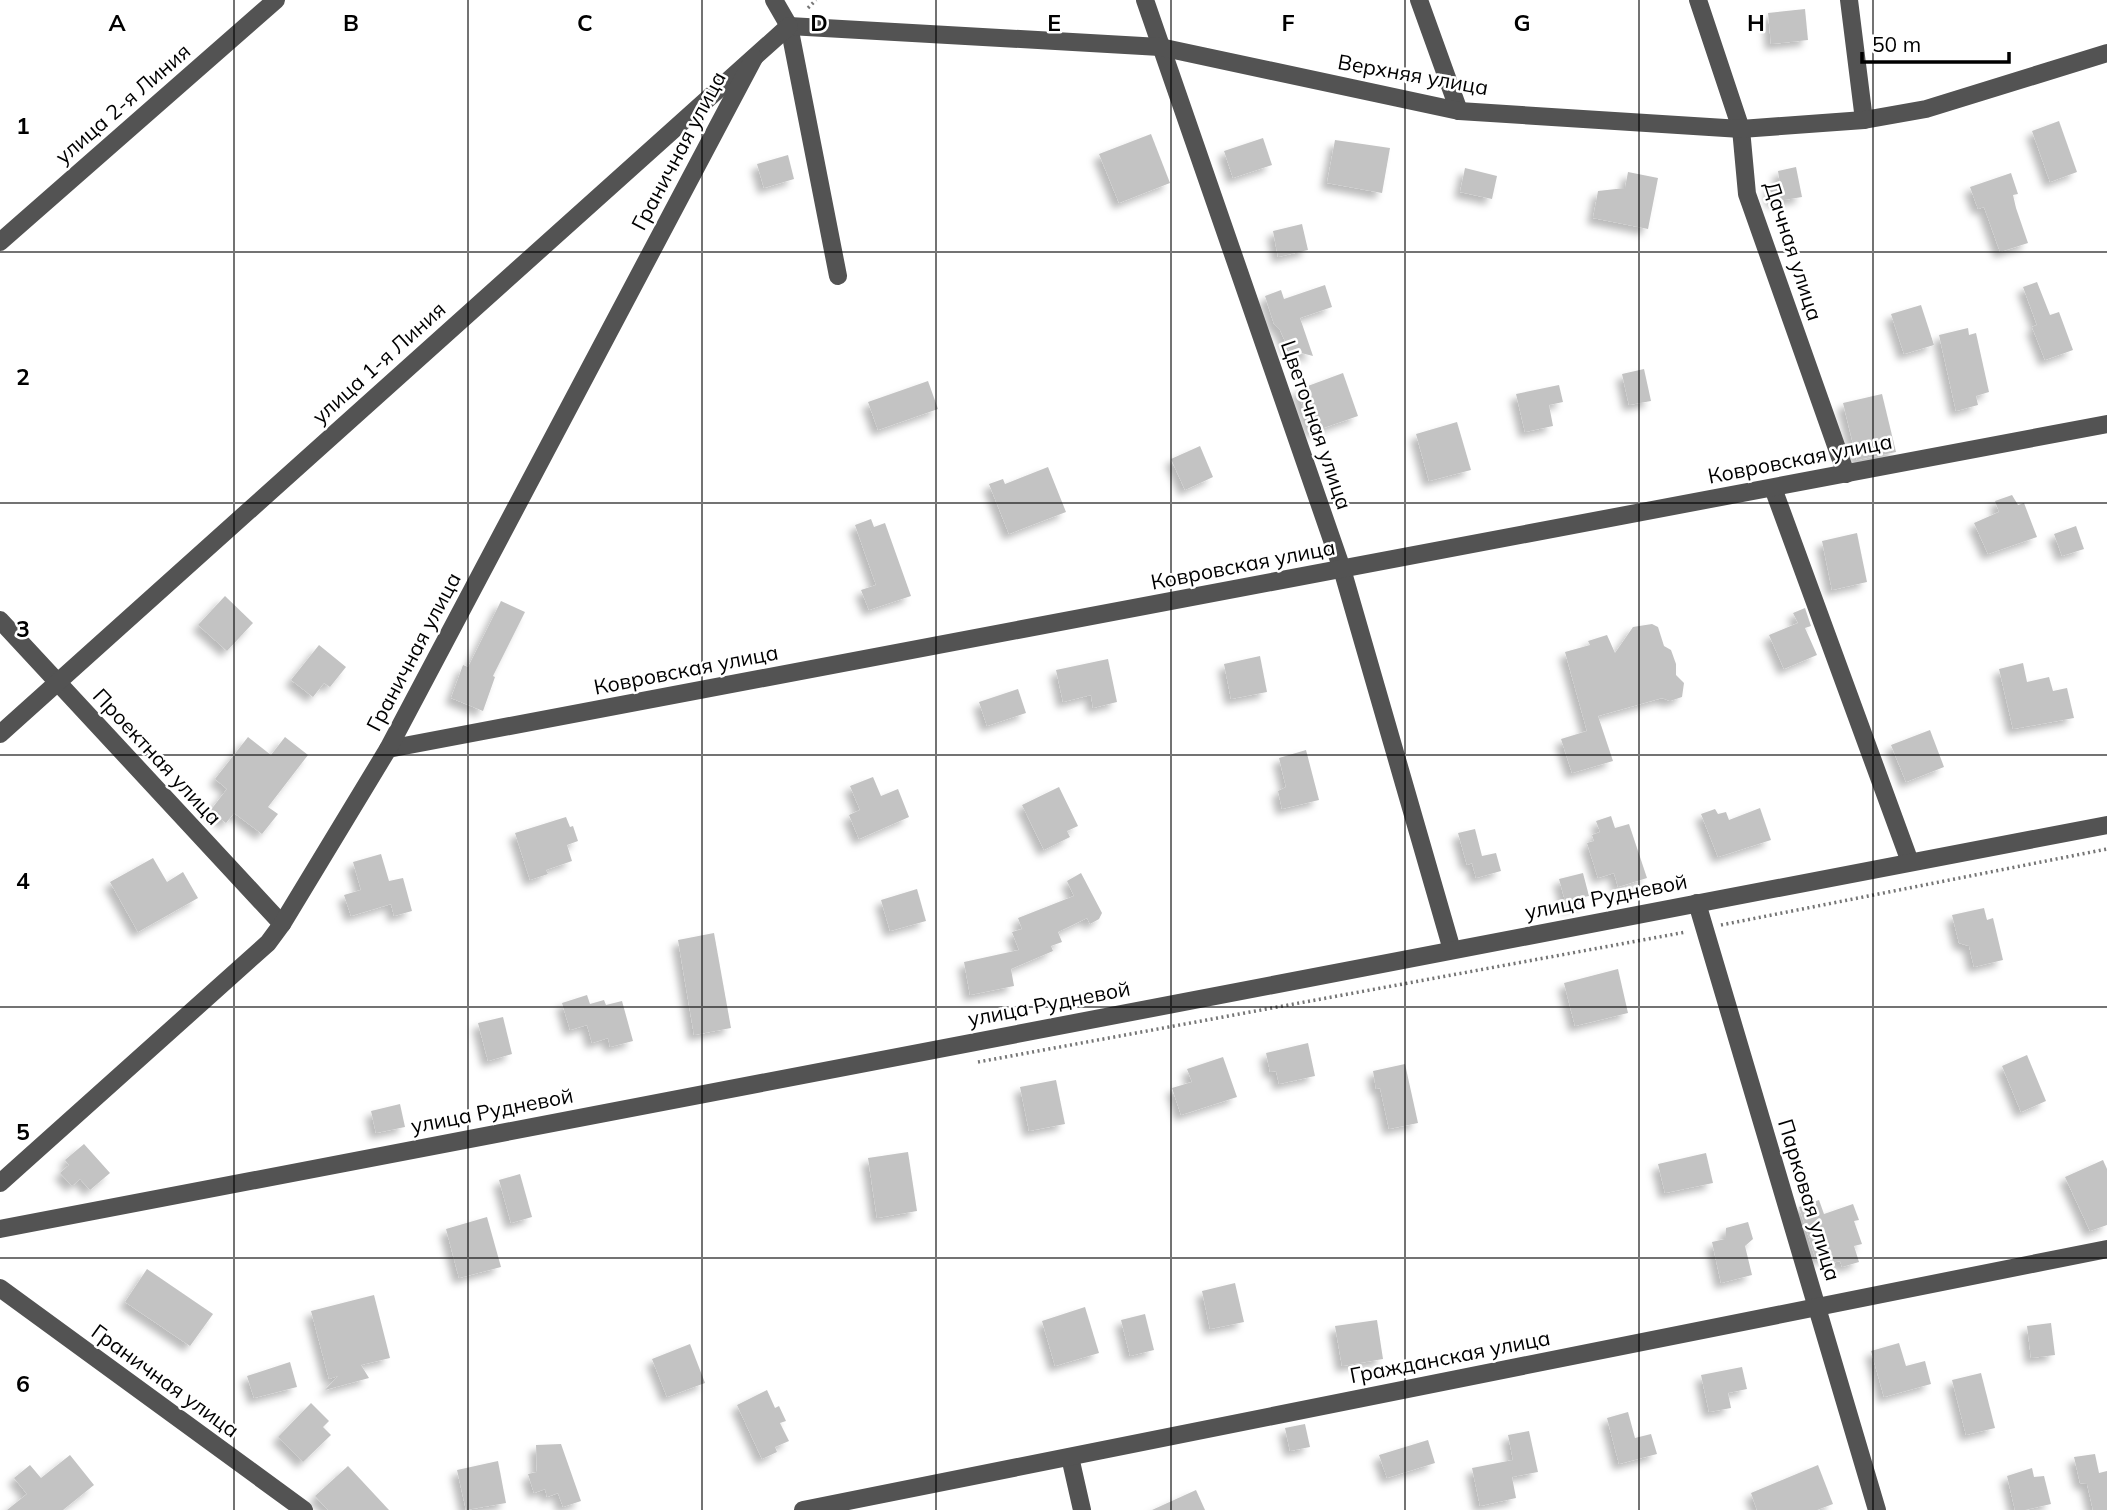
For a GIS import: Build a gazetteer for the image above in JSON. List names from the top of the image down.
{
  "streets": {
    "street": [
      "Верхняя улица",
      "улица 2-я Линия",
      "Граничная улица",
      "Дачная улица",
      "улица 1-я Линия",
      "Цветочная улица",
      "Ковровская улица",
      "Проектная улица",
      "улица Рудневой",
      "Парковая улица",
      "Гражданская улица"
    ]
  },
  "crossings": [
    ["Верхняя улица", "Дачная улица"],
    ["Верхняя улица", "улица 1-я Линия"],
    ["Верхняя улица", "Цветочная улица"],
    ["Граничная улица", "улица 1-я Линия"],
    ["Граничная улица", "Ковровская улица"],
    ["Граничная улица", "Проектная улица"],
    ["Дачная улица", "Ковровская улица"],
    ["улица 1-я Линия", "Проектная улица"],
    ["Цветочная улица", "Ковровская улица"],
    ["Цветочная улица", "улица Рудневой"],
    ["улица Рудневой", "Парковая улица"],
    ["Парковая улица", "Гражданская улица"]
  ],
  "scale_bar": "50 m",
  "grid": {
    "columns": [
      "A",
      "B",
      "C",
      "D",
      "E",
      "F",
      "G",
      "H"
    ],
    "rows": [
      "1",
      "2",
      "3",
      "4",
      "5",
      "6"
    ]
  }
}
